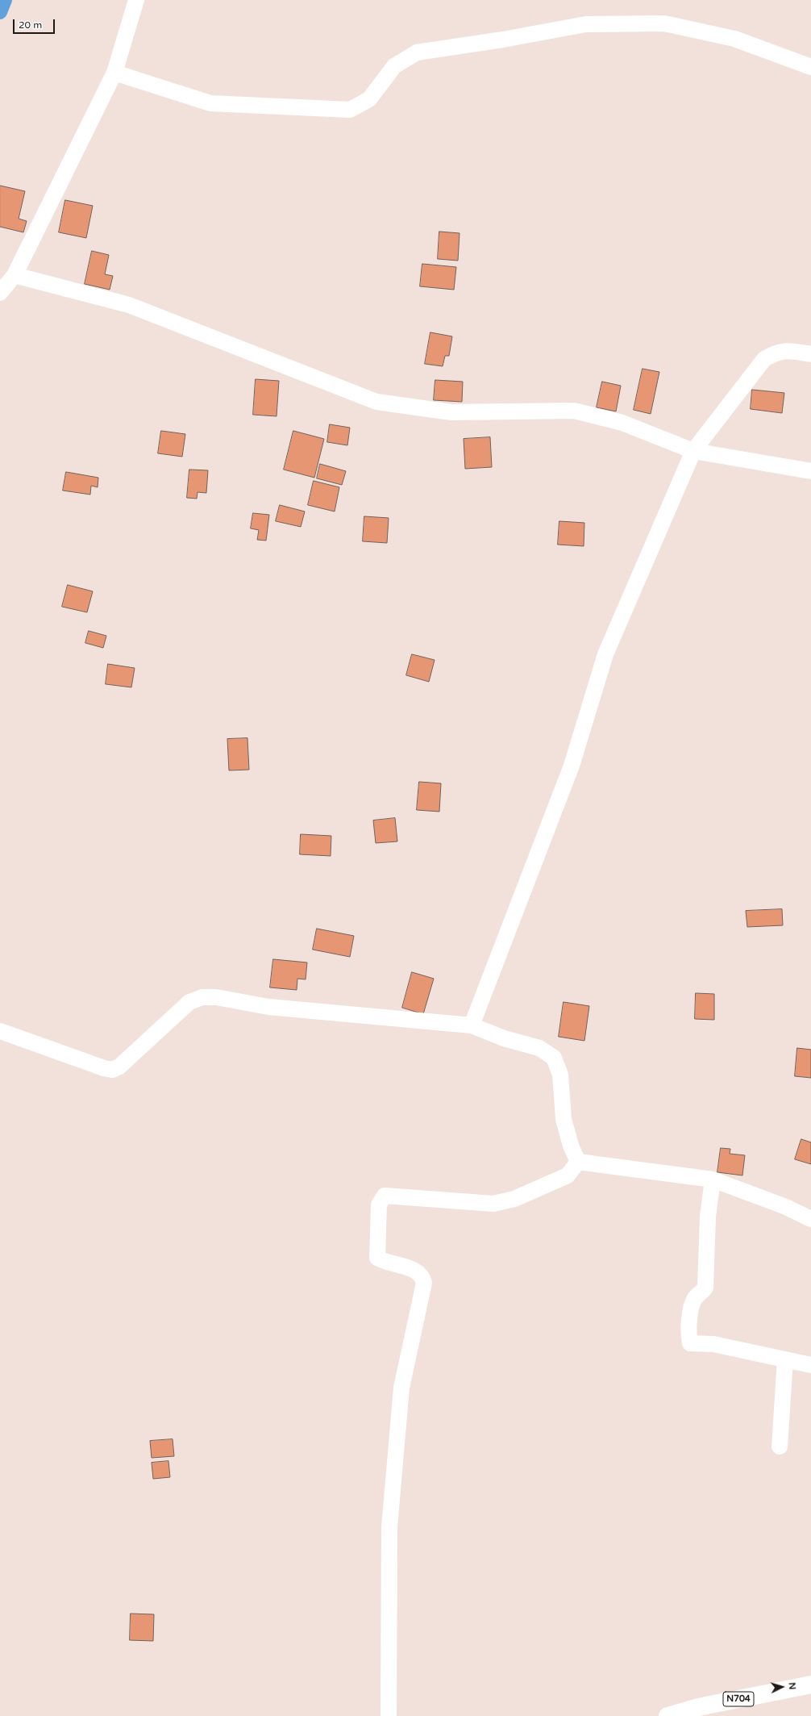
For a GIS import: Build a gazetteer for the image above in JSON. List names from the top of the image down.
{
  "streets": {
    "highway": ["N704"]
  },
  "scale_bar": "20 m",
  "north": "right"
}
